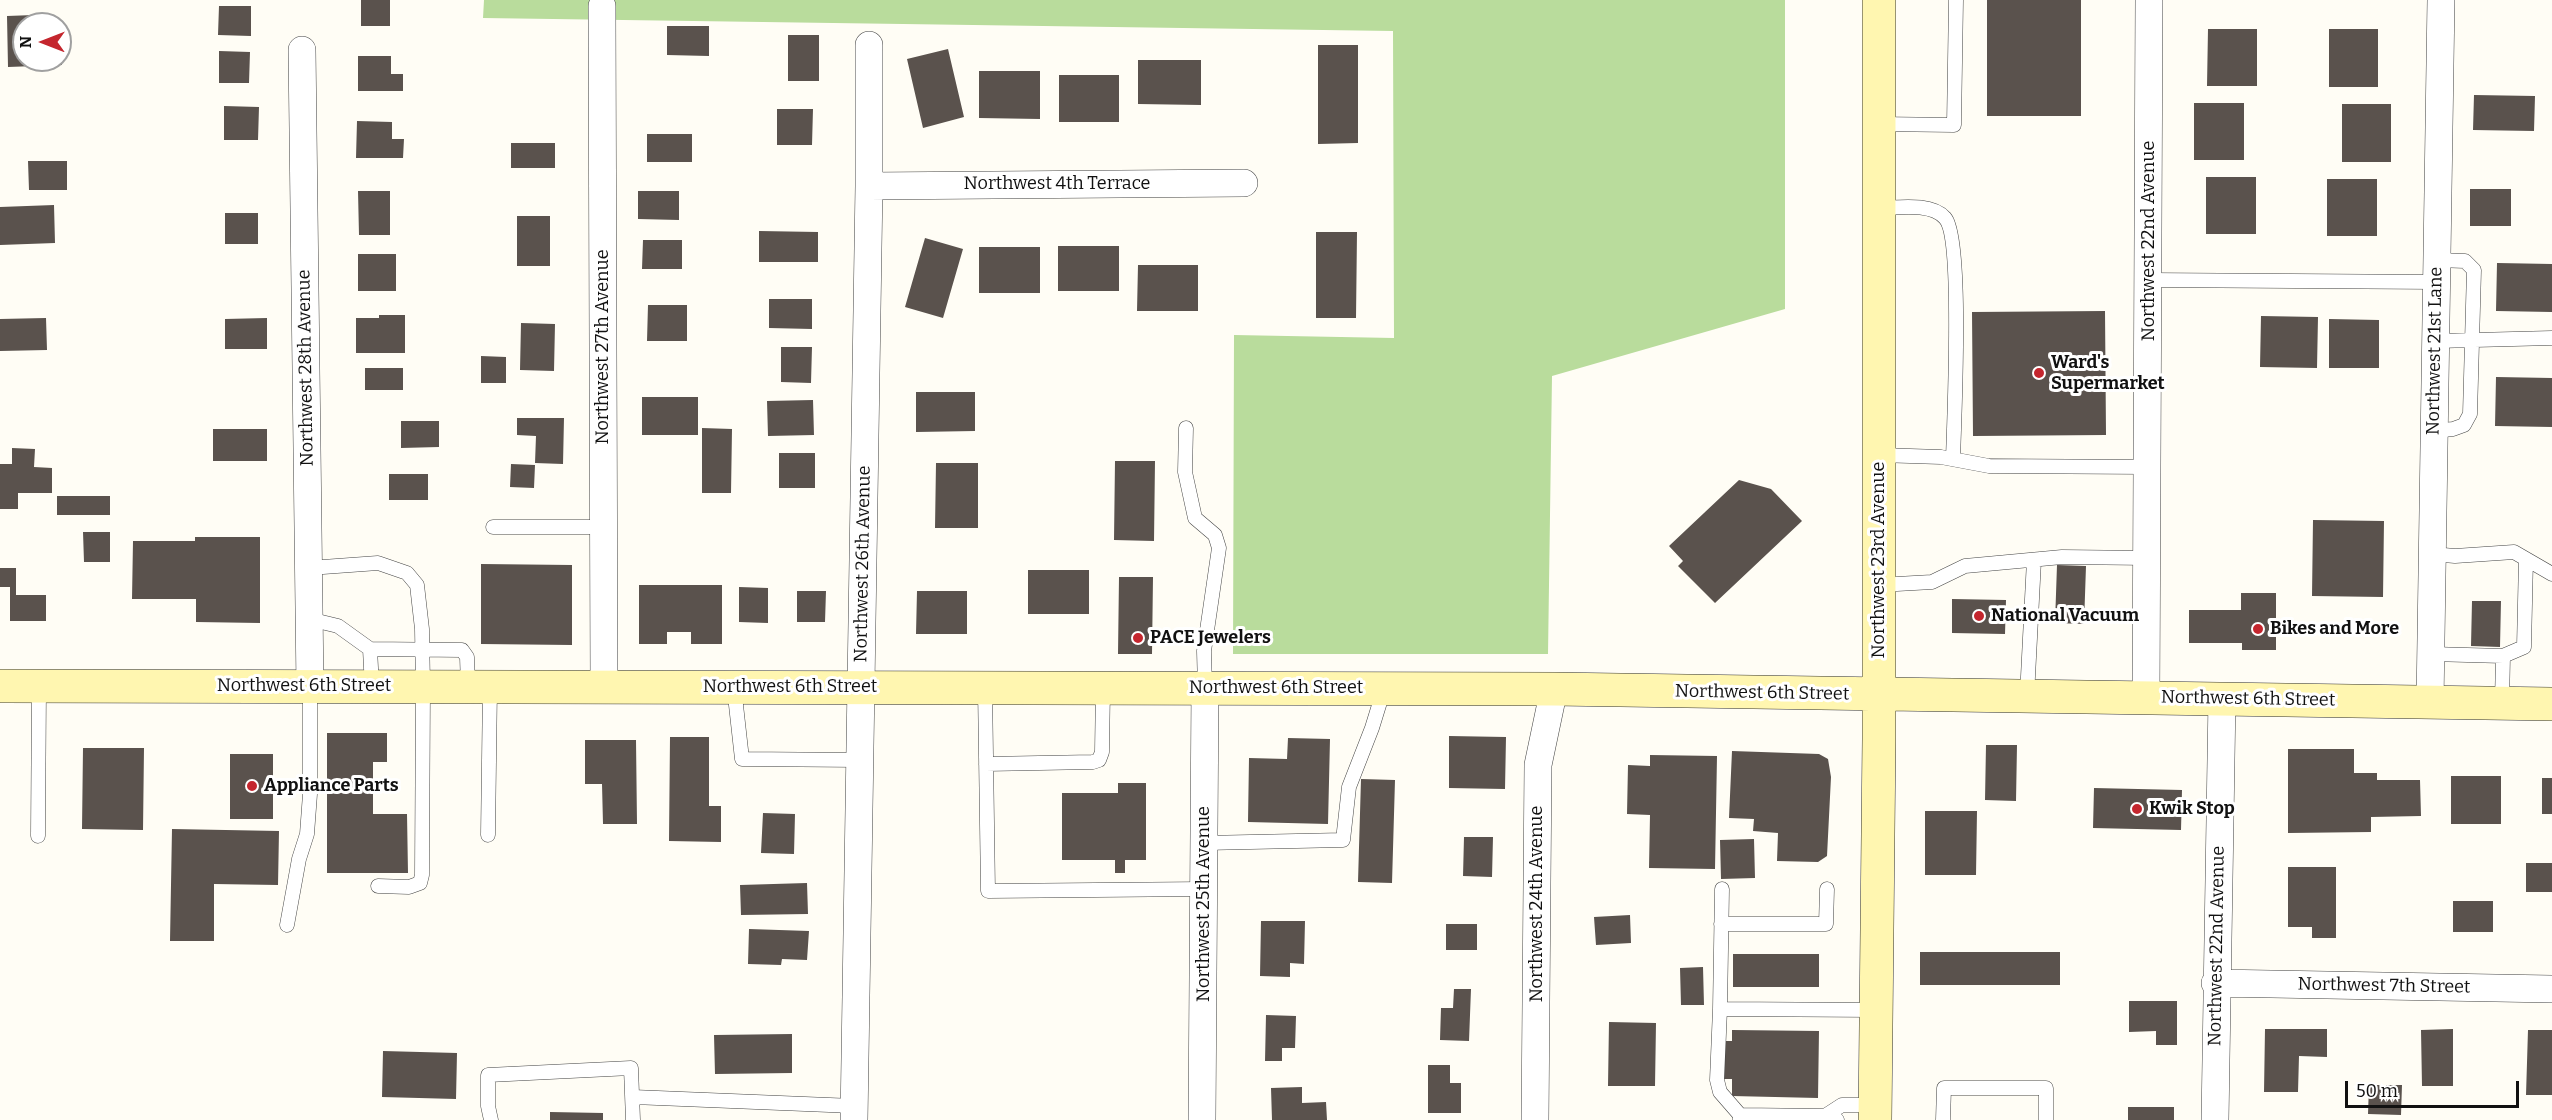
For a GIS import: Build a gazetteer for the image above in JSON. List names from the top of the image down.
{
  "streets": {
    "main road": ["Northwest 23rd Avenue", "Northwest 6th Street"],
    "street": [
      "Northwest 4th Terrace",
      "Northwest 22nd Avenue",
      "Northwest 27th Avenue",
      "Northwest 21st Lane",
      "Northwest 28th Avenue",
      "Northwest 26th Avenue",
      "Northwest 25th Avenue",
      "Northwest 24th Avenue",
      "Northwest 7th Street"
    ]
  },
  "crossings": [
    ["Northwest 4th Terrace", "Northwest 26th Avenue"],
    ["Northwest 22nd Avenue", "Northwest 6th Street"],
    ["Northwest 22nd Avenue", "Northwest 7th Street"],
    ["Northwest 27th Avenue", "Northwest 6th Street"],
    ["Northwest 21st Lane", "Northwest 6th Street"],
    ["Northwest 28th Avenue", "Northwest 6th Street"],
    ["Northwest 23rd Avenue", "Northwest 6th Street"],
    ["Northwest 26th Avenue", "Northwest 6th Street"],
    ["Northwest 6th Street", "Northwest 25th Avenue"],
    ["Northwest 6th Street", "Northwest 24th Avenue"]
  ],
  "places": [
    "Ward's Supermarket",
    "National Vacuum",
    "Bikes and More",
    "PACE Jewelers",
    "Appliance Parts",
    "Kwik Stop"
  ],
  "scale_bar": "50 m",
  "north": "left"
}
